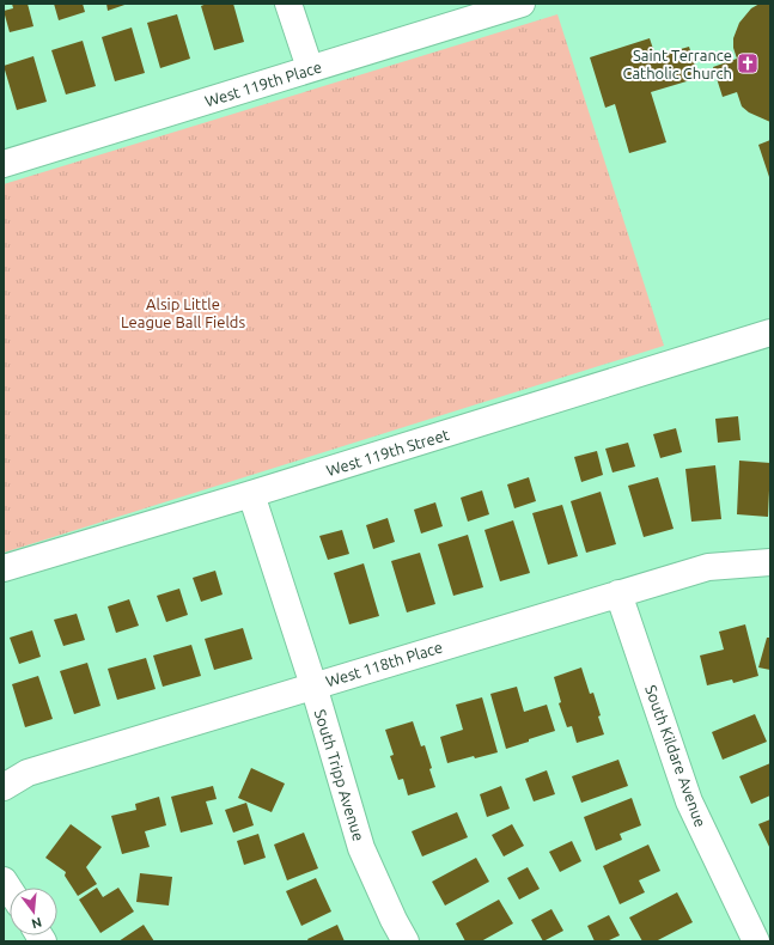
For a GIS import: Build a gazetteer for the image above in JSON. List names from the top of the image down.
{
  "streets": {
    "street": [
      "West 119th Place",
      "West 119th Street",
      "West 118th Place",
      "South Kildare Avenue",
      "South Tripp Avenue"
    ]
  },
  "crossings": [
    ["West 119th Street", "South Tripp Avenue"],
    ["West 118th Place", "South Kildare Avenue"],
    ["West 118th Place", "South Tripp Avenue"]
  ],
  "parks": ["Alsip Little League Ball Fields"],
  "places": {
    "church": ["Saint Terrance Catholic Church"]
  },
  "north": "bottom"
}
